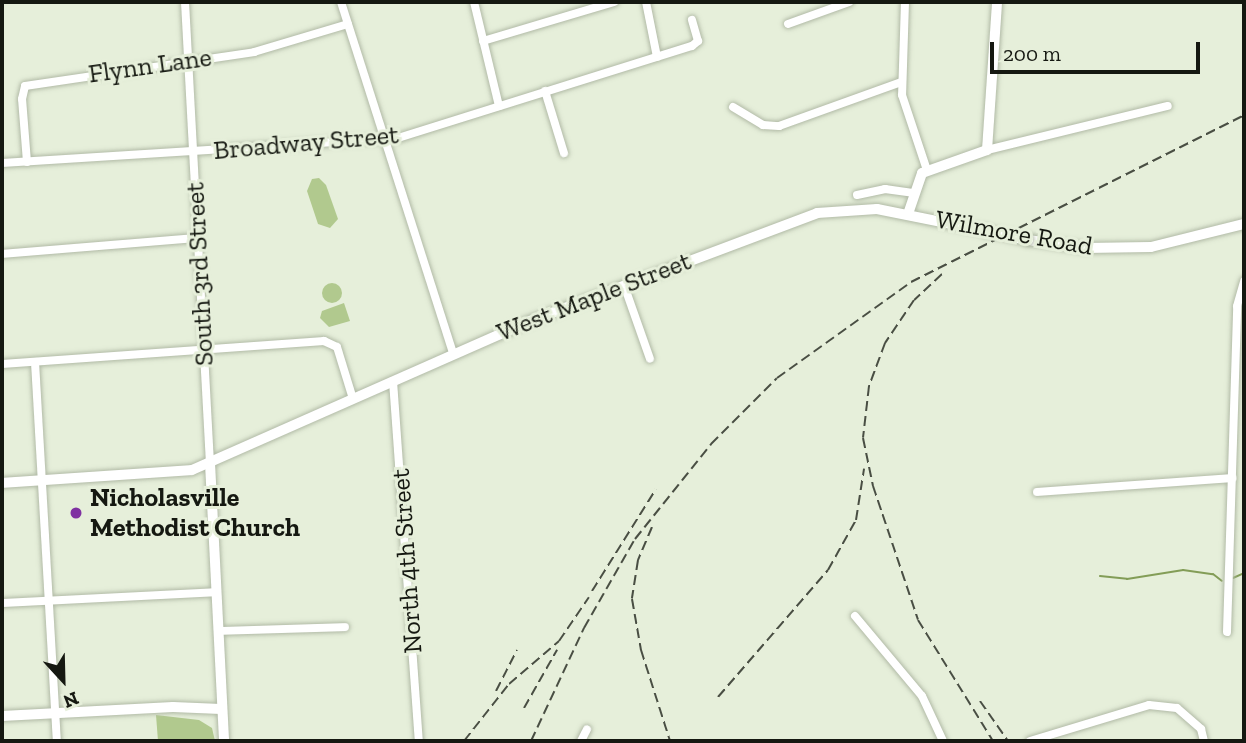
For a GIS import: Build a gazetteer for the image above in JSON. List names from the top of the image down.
{
  "streets": {
    "main road": ["Wilmore Road", "West Maple Street"],
    "street": [
      "Flynn Lane",
      "Broadway Street",
      "South 3rd Street",
      "North 4th Street"
    ]
  },
  "crossings": [
    ["Flynn Lane", "Broadway Street"],
    ["Flynn Lane", "South 3rd Street"],
    ["Broadway Street", "South 3rd Street"],
    ["Wilmore Road", "West Maple Street"],
    ["South 3rd Street", "West Maple Street"],
    ["West Maple Street", "North 4th Street"]
  ],
  "places": ["Nicholasville Methodist Church"],
  "scale_bar": "200 m",
  "north": "bottom"
}
